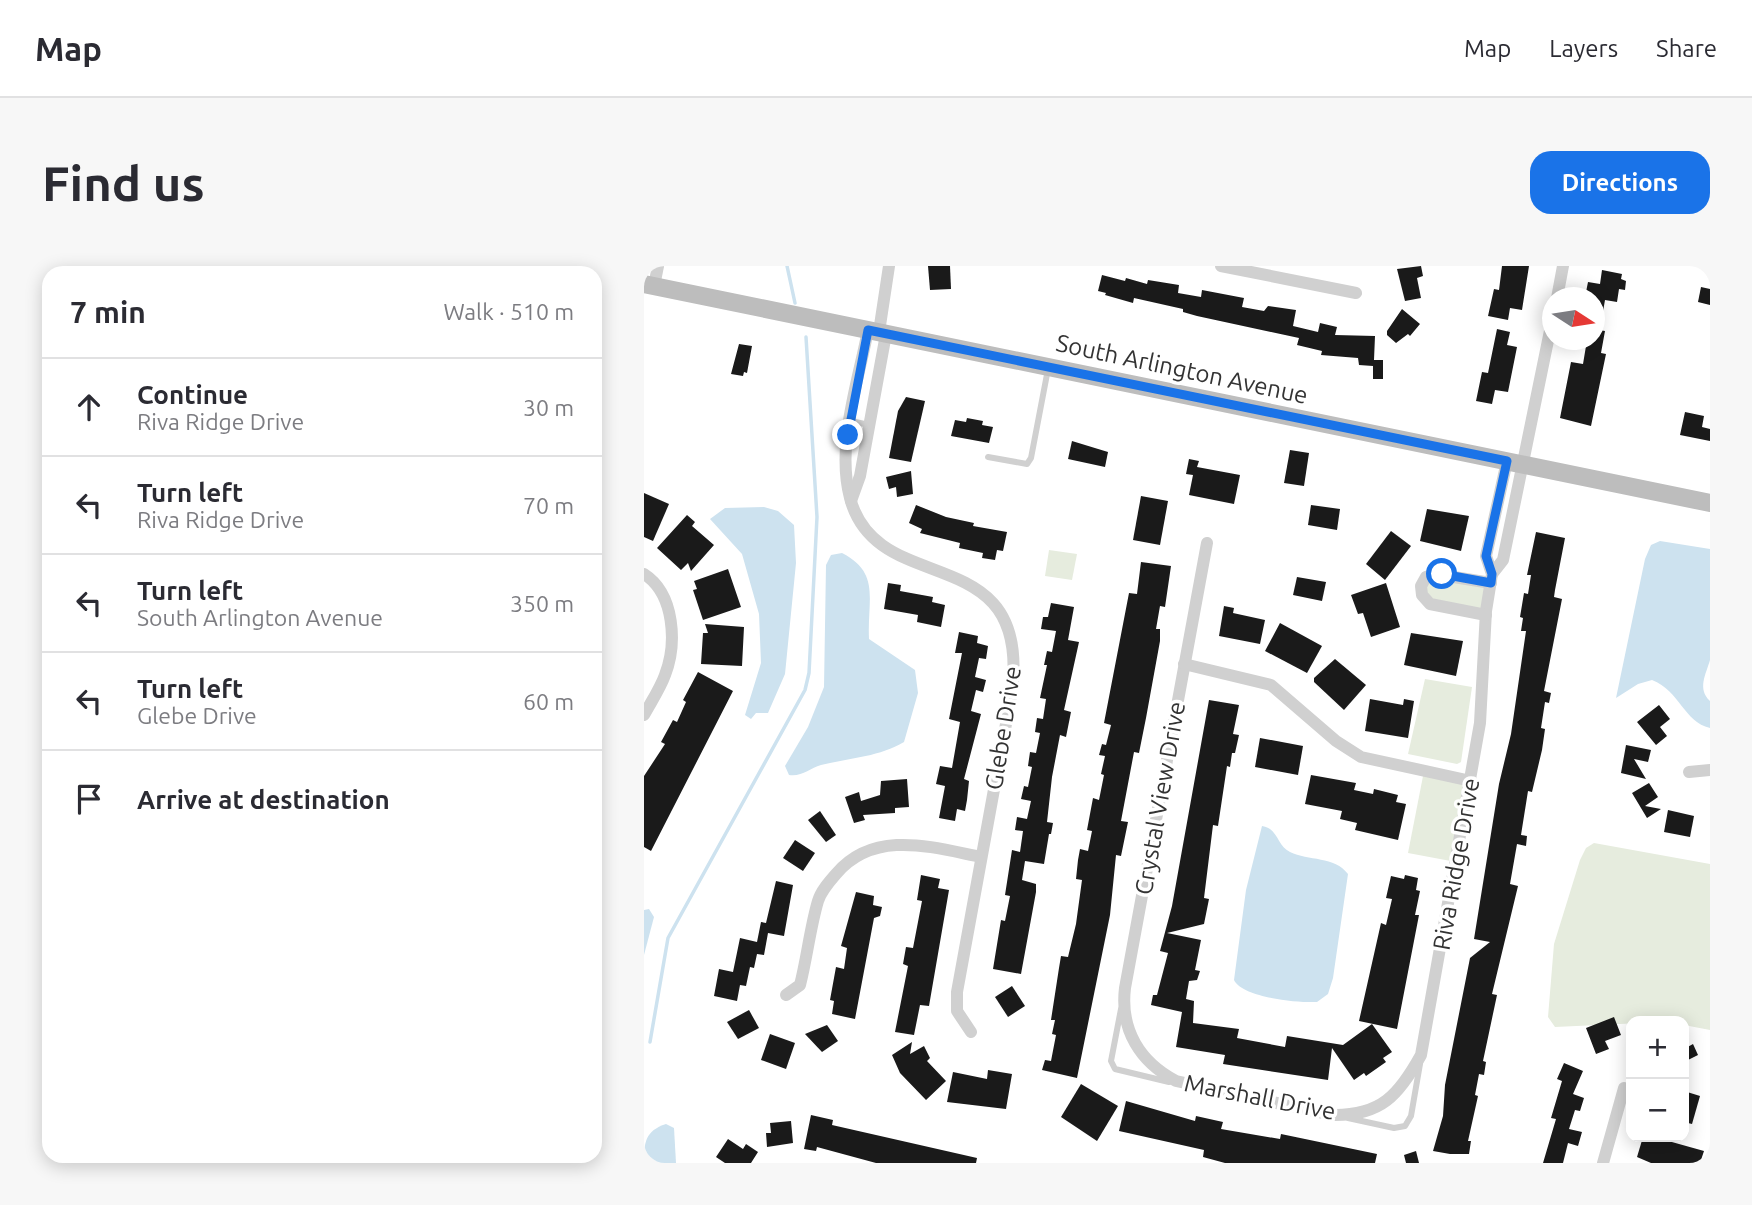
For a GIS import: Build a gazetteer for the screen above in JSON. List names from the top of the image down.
{
  "streets": {
    "main road": ["South Arlington Avenue"],
    "street": [
      "Glebe Drive",
      "Crystal View Drive",
      "Riva Ridge Drive",
      "Marshall Drive"
    ]
  },
  "crossings": [
    ["South Arlington Avenue", "Glebe Drive"],
    ["South Arlington Avenue", "Riva Ridge Drive"],
    ["Crystal View Drive", "Marshall Drive"],
    ["Riva Ridge Drive", "Marshall Drive"]
  ],
  "north": "right",
  "page": {
    "header": "Map",
    "nav": ["Map", "Layers", "Share"],
    "buttons": "Directions",
    "title": "Find us",
    "heading": ["7 min", "Walk · 510 m"],
    "list": [
      ["Continue", "Riva Ridge Drive", "30 m"],
      ["Turn left", "Riva Ridge Drive", "70 m"],
      ["Turn left", "South Arlington Avenue", "350 m"],
      ["Turn left", "Glebe Drive", "60 m"],
      "Arrive at destination"
    ],
    "map_buttons": ["+", "−"]
  }
}
